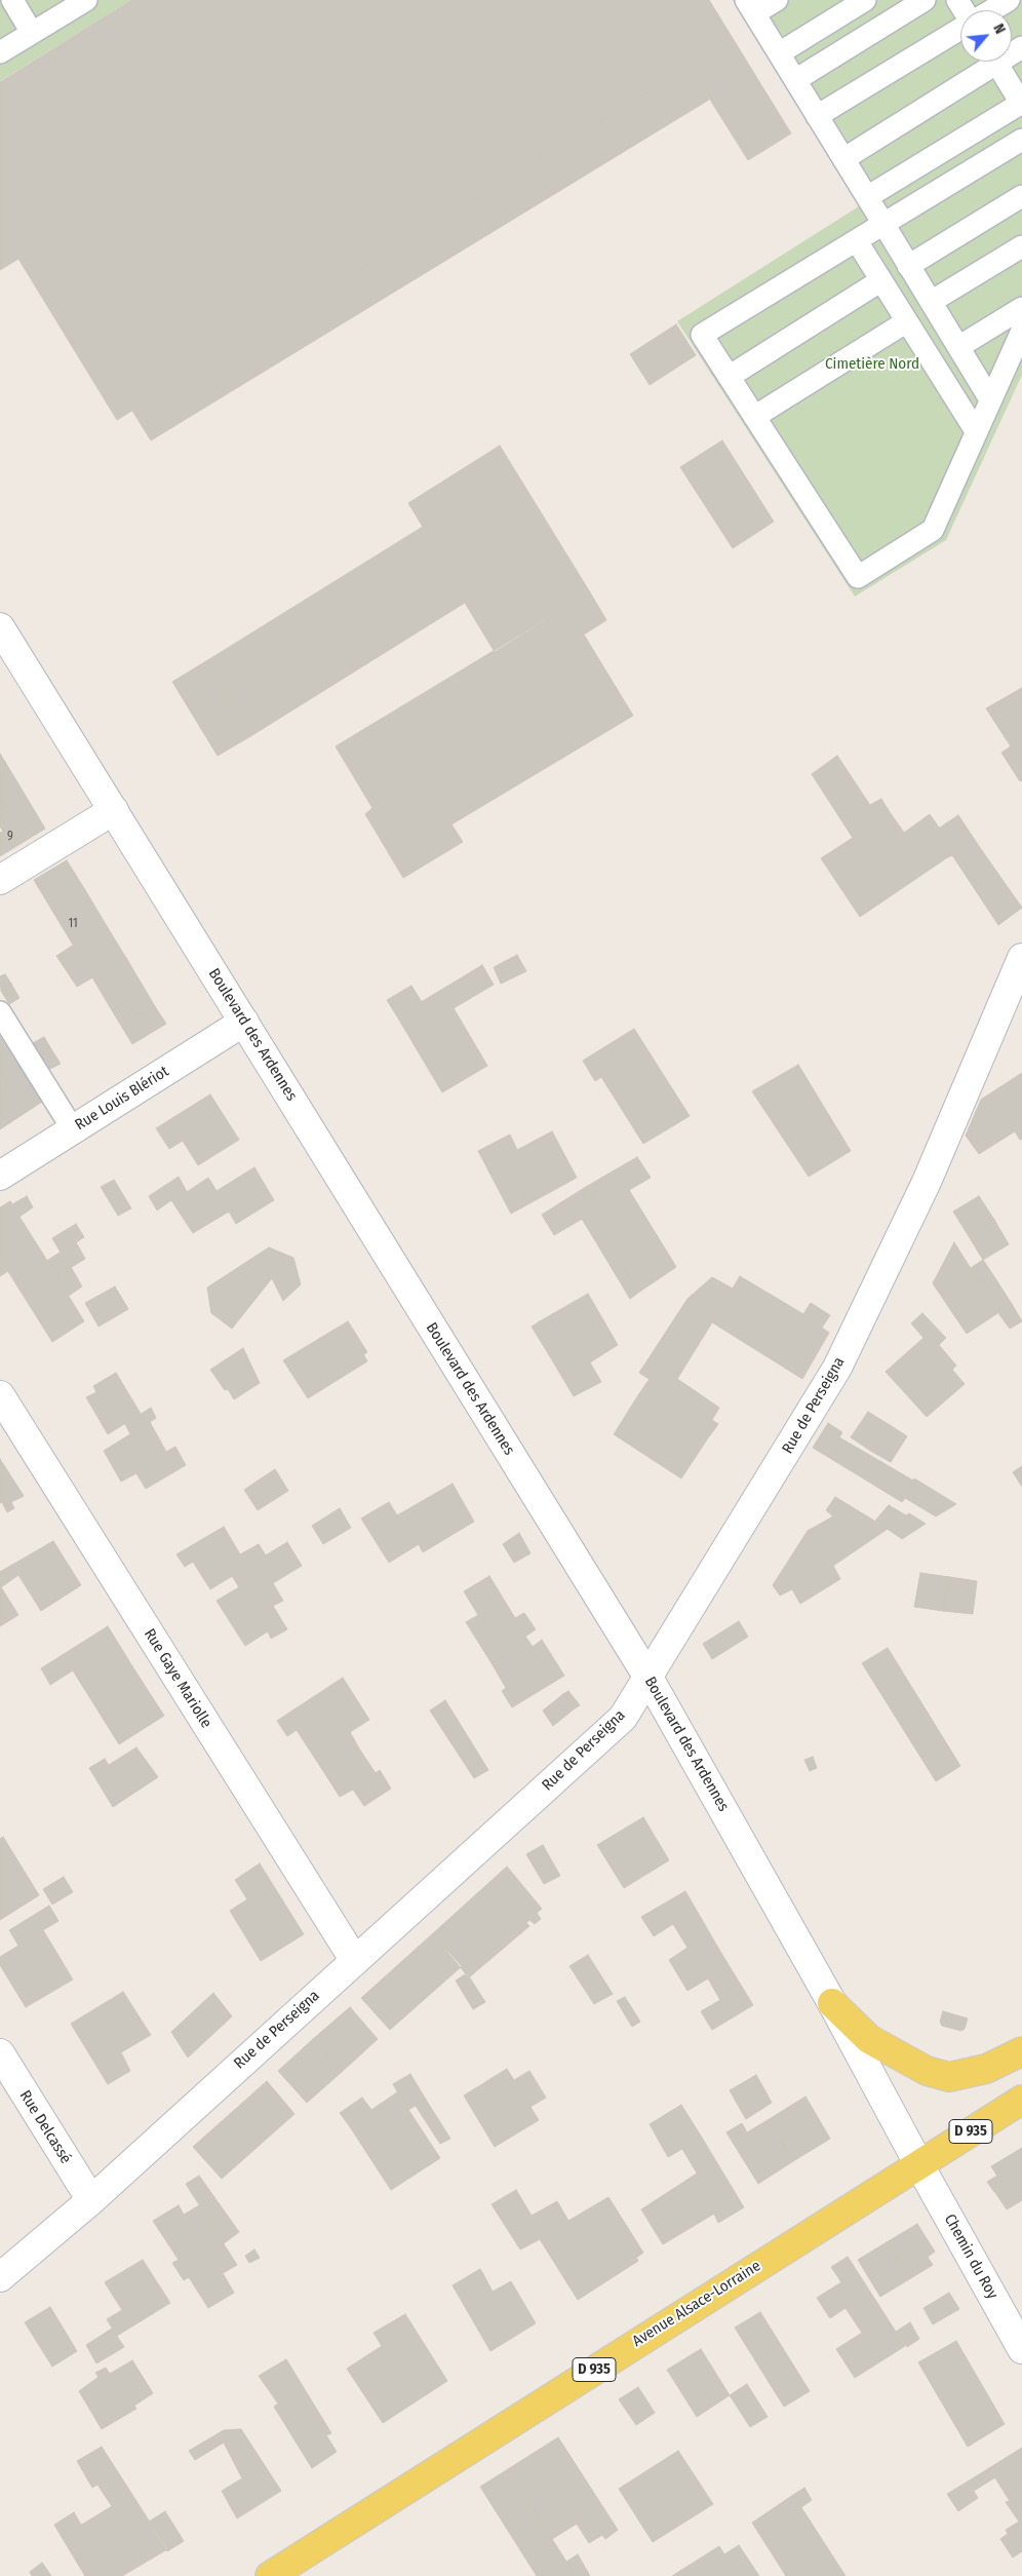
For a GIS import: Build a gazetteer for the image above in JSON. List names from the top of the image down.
{
  "streets": {
    "main road": ["D 935", "Avenue Alsace-Lorraine"],
    "street": [
      "Boulevard des Ardennes",
      "Rue Louis Blériot",
      "Rue de Perseigna",
      "Rue Gaye Mariolle",
      "Rue Delcassé",
      "Chemin du Roy"
    ]
  },
  "crossings": [
    ["Boulevard des Ardennes", "Rue Louis Blériot"],
    ["Boulevard des Ardennes", "Rue de Perseigna"],
    ["Boulevard des Ardennes", "Chemin du Roy"],
    ["Boulevard des Ardennes", "Avenue Alsace-Lorraine"],
    ["Rue de Perseigna", "Rue Gaye Mariolle"],
    ["Rue de Perseigna", "Rue Delcassé"],
    ["Chemin du Roy", "Avenue Alsace-Lorraine"]
  ],
  "parks": ["Cimetière Nord"],
  "house_numbers": ["9", "11"],
  "north": "top right"
}
